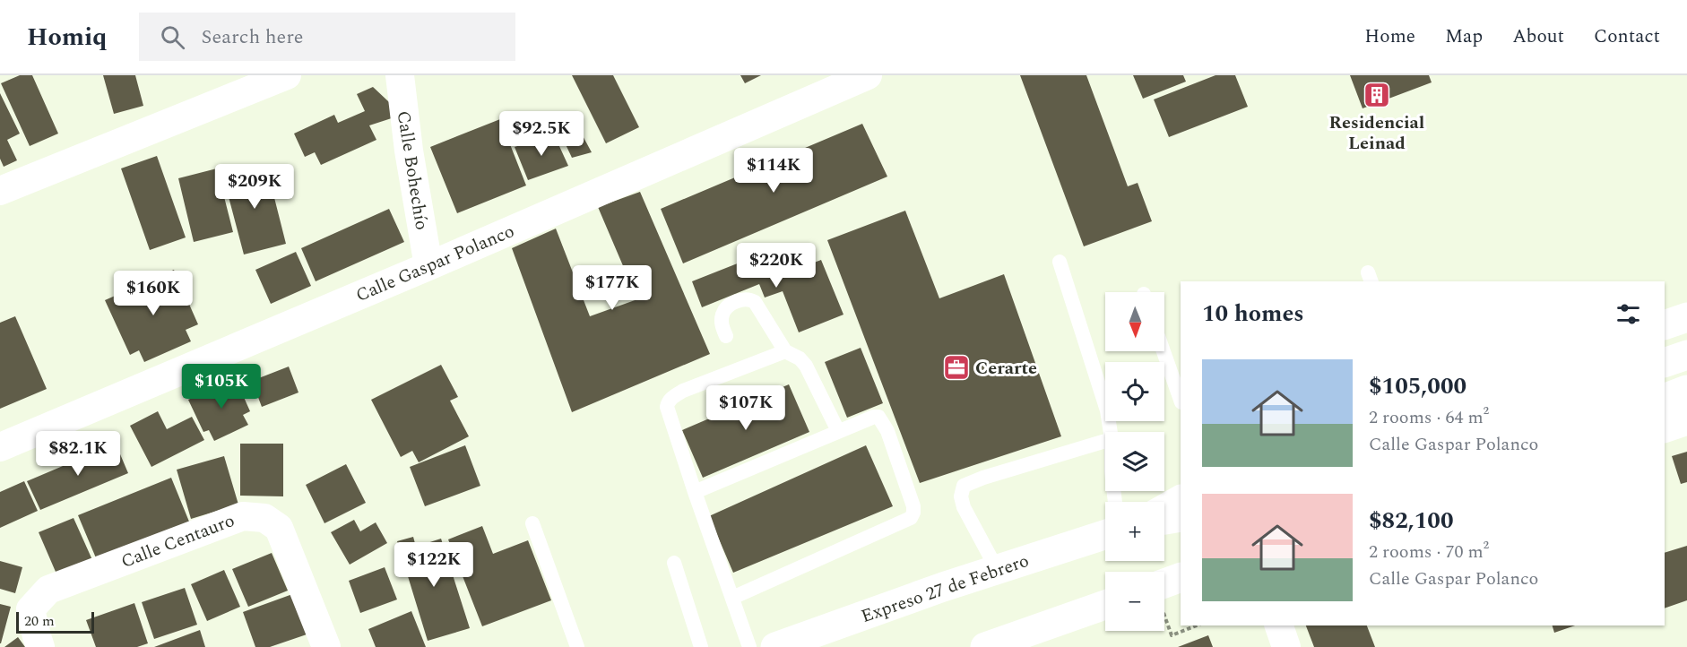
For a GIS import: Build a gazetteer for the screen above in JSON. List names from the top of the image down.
{
  "streets": {
    "main road": ["Expreso 27 de Febrero"],
    "street": ["Calle Bohechío", "Calle Gaspar Polanco", "Calle Centauro"]
  },
  "crossings": [
    ["Calle Bohechío", "Calle Gaspar Polanco"]
  ],
  "places": {
    "building": ["Residencial Leinad"],
    "office": ["Cerarte"]
  },
  "scale_bar": "20 m",
  "north": "bottom",
  "page": {
    "header": "Homiq",
    "search": "Search here",
    "nav": [
      "Home",
      "Map",
      "About",
      "Contact"
    ],
    "price": [
      "$92.5K",
      "$114K",
      "$209K",
      "$220K",
      "$177K",
      "$160K",
      "$105K",
      "$107K",
      "$82.1K",
      "$122K"
    ],
    "heading": "10 homes",
    "map_buttons": ["+", "−"],
    "list": [
      {
        "name": "$105,000",
        "note": "2 rooms · 64 m² · Calle Gaspar Polanco"
      },
      {
        "name": "$82,100",
        "note": "2 rooms · 70 m² · Calle Gaspar Polanco"
      }
    ],
    "scale": "20 m"
  }
}
